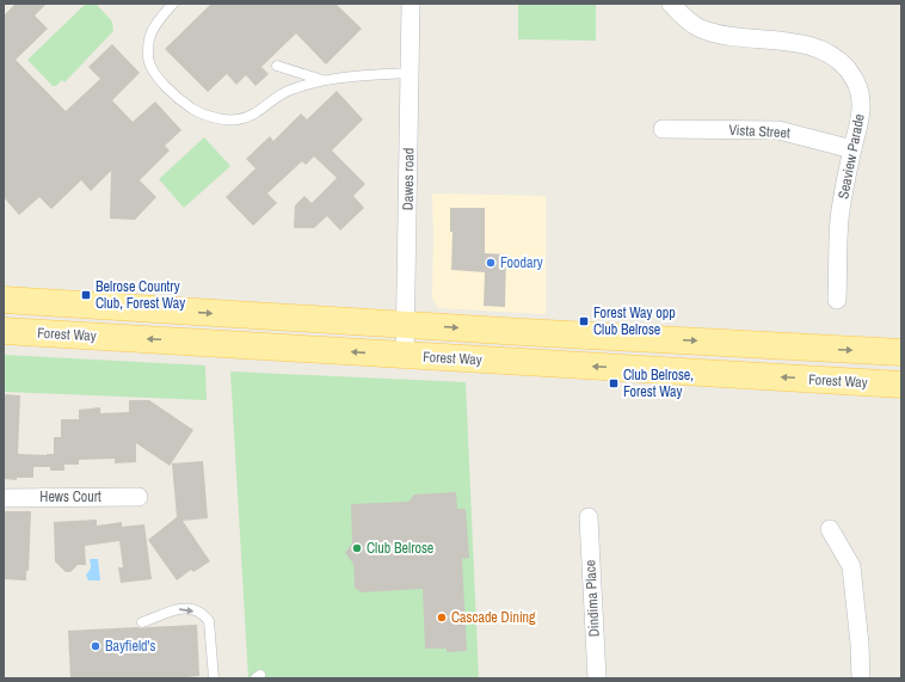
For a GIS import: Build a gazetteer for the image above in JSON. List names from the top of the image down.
{
  "streets": {
    "main road": ["Forest Way"],
    "street": [
      "Vista Street",
      "Seaview Parade",
      "Dawes road",
      "Hews Court",
      "Dindima Place"
    ]
  },
  "crossings": [
    ["Vista Street", "Seaview Parade"],
    ["Dawes road", "Forest Way"]
  ],
  "places": {
    "other": [
      "Foodary",
      "Club Belrose",
      "Cascade Dining",
      "Bayfield's"
    ],
    "transit": ["Belrose Country Club, Forest Way", "Forest Way opp Club Belrose", "Club Belrose, Forest Way"]
  }
}
